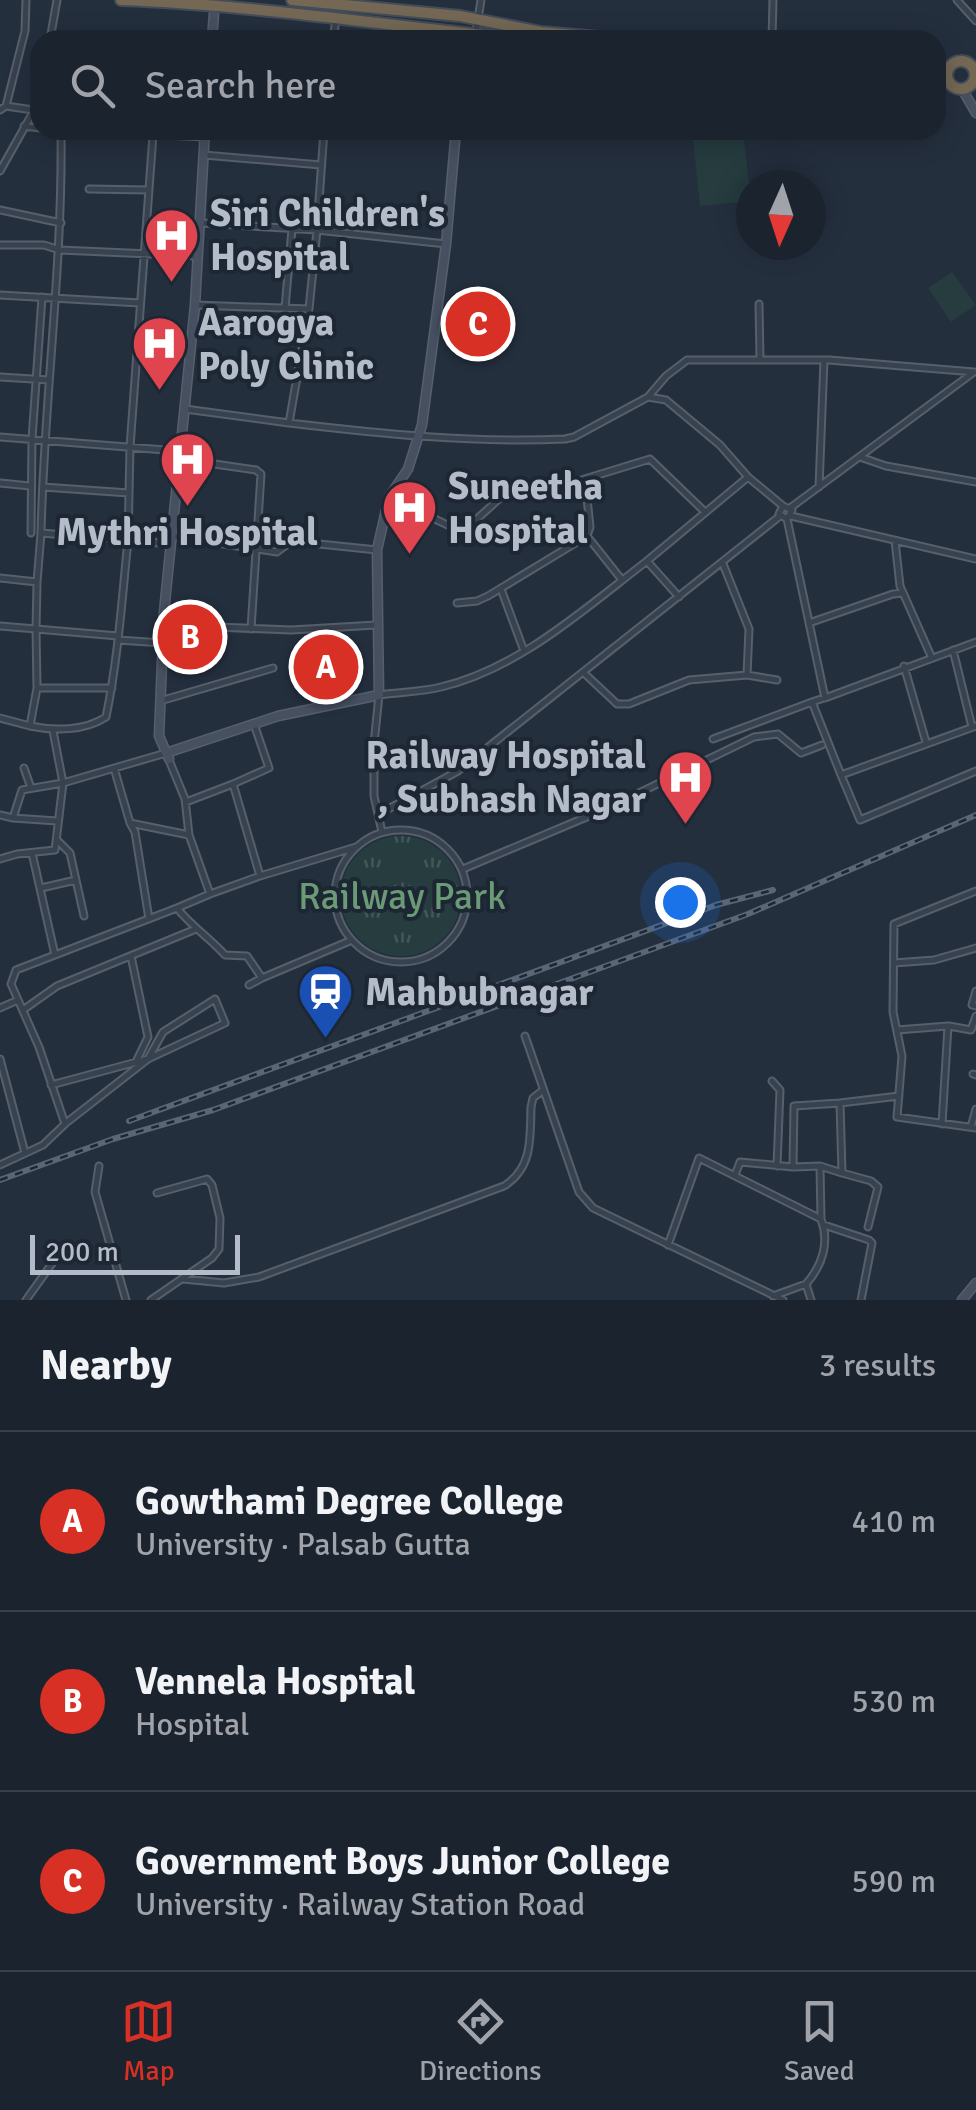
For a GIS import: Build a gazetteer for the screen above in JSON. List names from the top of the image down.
{
  "parks": ["Railway Park"],
  "places": {
    "hospital": [
      "Siri Children's Hospital",
      "Aarogya Poly Clinic",
      "Mythri Hospital",
      "Suneetha Hospital",
      "Railway Hospital , Subhash Nagar"
    ],
    "station": ["Mahbubnagar"]
  },
  "scale_bar": "200 m",
  "north": "bottom",
  "page": {
    "search": "Search here",
    "pins": ["C", "B", "A"],
    "scale": "200 m",
    "heading": ["Nearby", "3 results"],
    "list": [
      {
        "mark": "A",
        "name": "Gowthami Degree College",
        "note": "University · Palsab Gutta",
        "value": "410 m"
      },
      {
        "mark": "B",
        "name": "Vennela Hospital",
        "note": "Hospital",
        "value": "530 m"
      },
      {
        "mark": "C",
        "name": "Government Boys Junior College",
        "note": "University · Railway Station Road",
        "value": "590 m"
      }
    ],
    "nav": ["Map", "Directions", "Saved"]
  }
}
